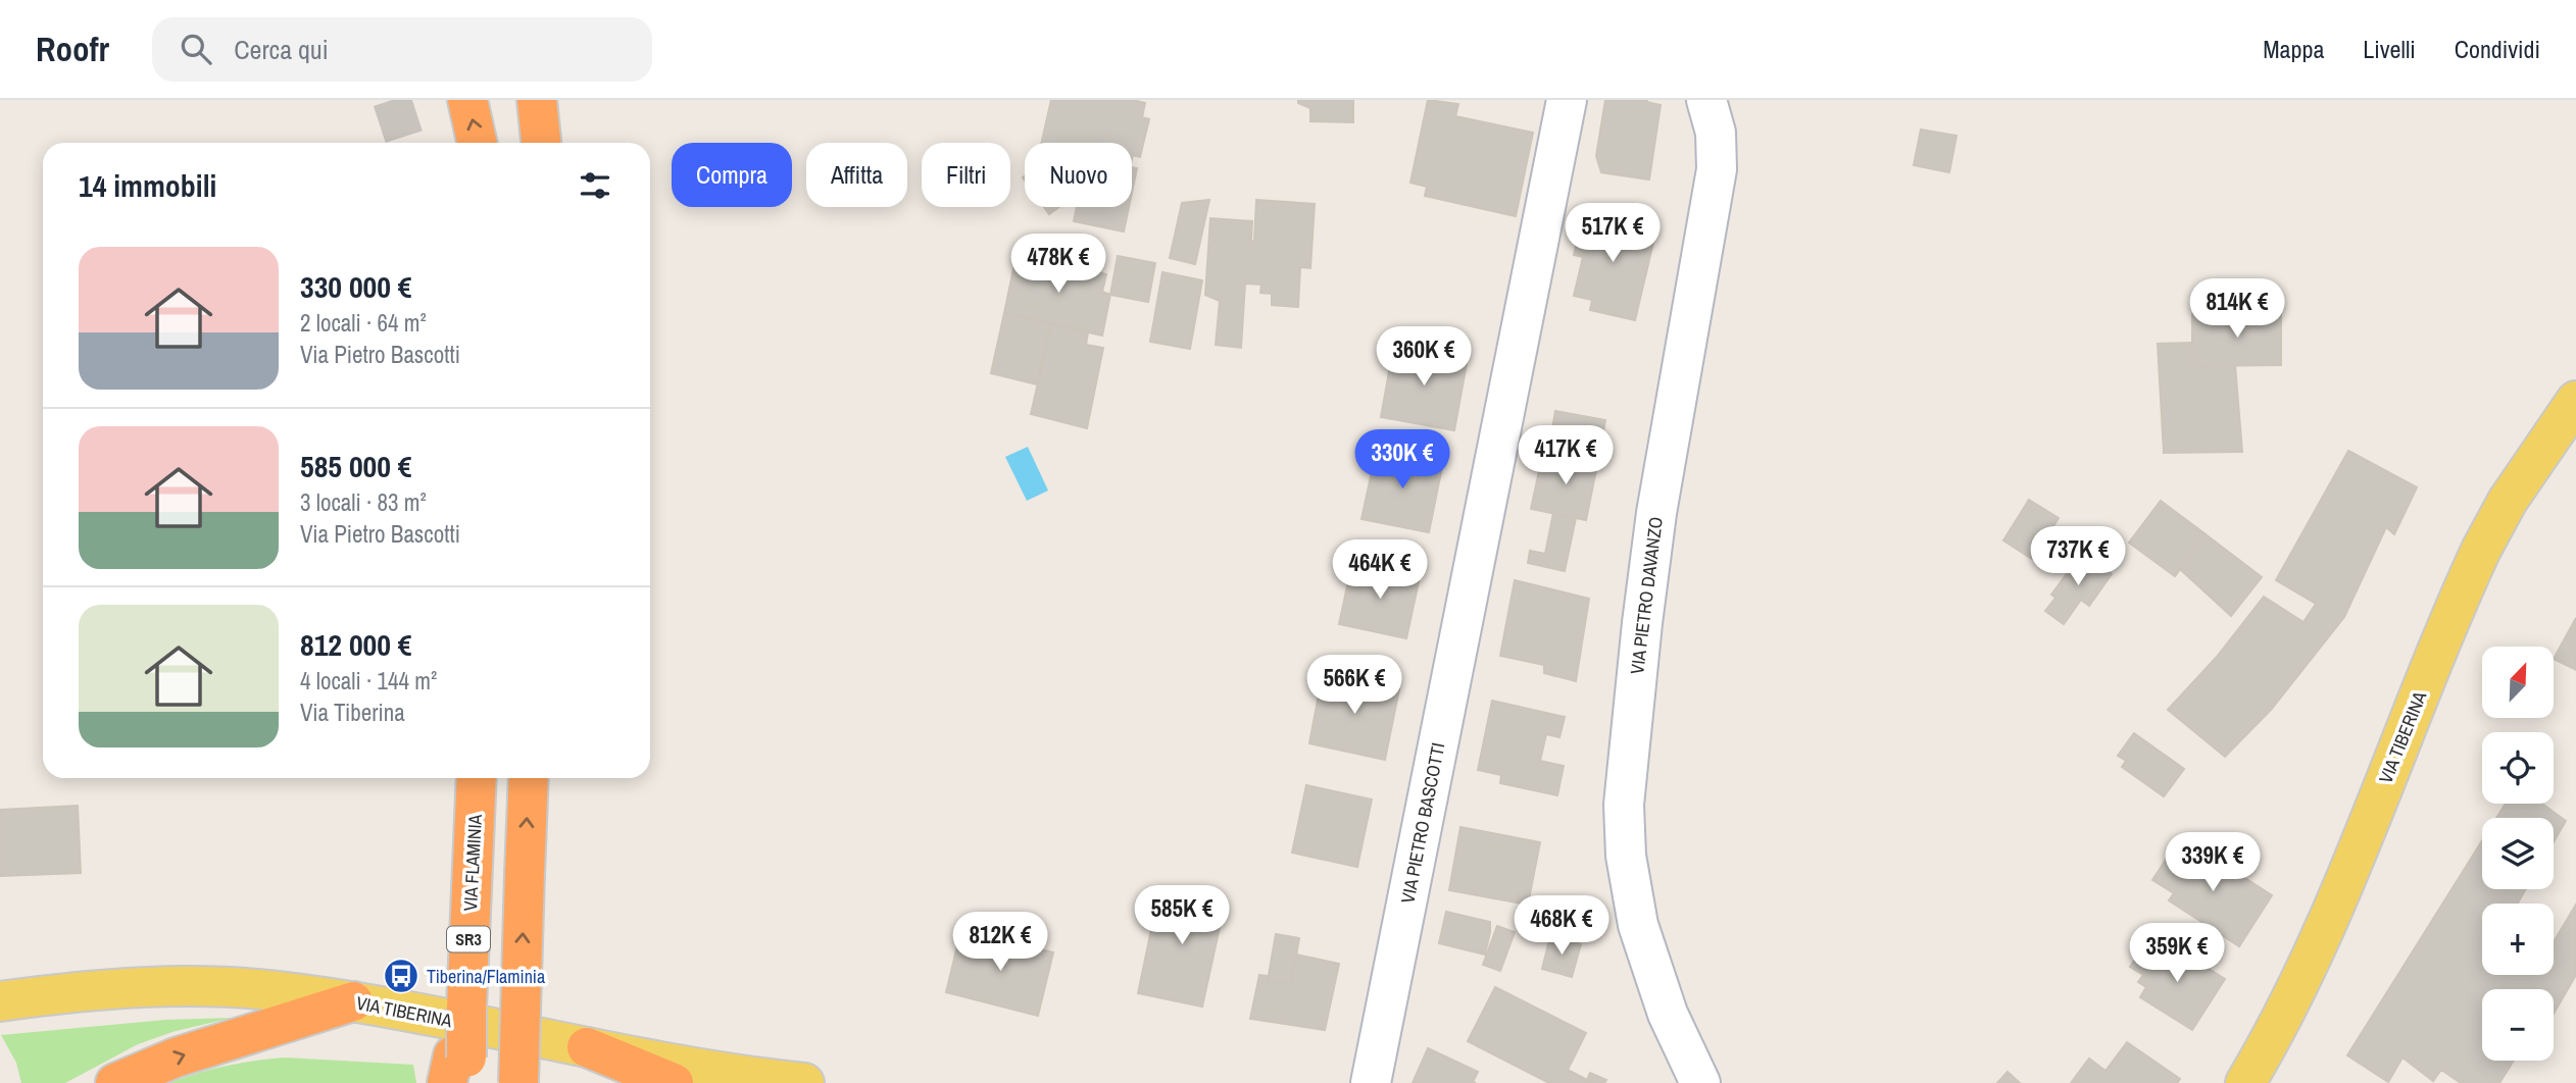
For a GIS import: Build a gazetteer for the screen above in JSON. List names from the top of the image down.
{
  "streets": {
    "highway": ["VIA FLAMINIA", "SR3"],
    "main road": ["VIA TIBERINA"],
    "street": ["VIA PIETRO DAVANZO", "VIA PIETRO BASCOTTI"]
  },
  "places": {
    "bus stop": ["Tiberina/Flaminia"]
  },
  "north": "top right",
  "page": {
    "header": "Roofr",
    "search": "Cerca qui",
    "nav": ["Mappa", "Livelli", "Condividi"],
    "chip": [
      "Compra",
      "Affitta",
      "Filtri",
      "Nuovo"
    ],
    "heading": "14 immobili",
    "price": [
      "517K €",
      "478K €",
      "814K €",
      "360K €",
      "417K €",
      "330K €",
      "737K €",
      "464K €",
      "566K €",
      "339K €",
      "585K €",
      "468K €",
      "812K €",
      "359K €"
    ],
    "list": [
      {
        "name": "330 000 €",
        "note": "2 locali · 64 m² · Via Pietro Bascotti"
      },
      {
        "name": "585 000 €",
        "note": "3 locali · 83 m² · Via Pietro Bascotti"
      },
      {
        "name": "812 000 €",
        "note": "4 locali · 144 m² · Via Tiberina"
      }
    ],
    "map_buttons": ["+", "−"]
  }
}
